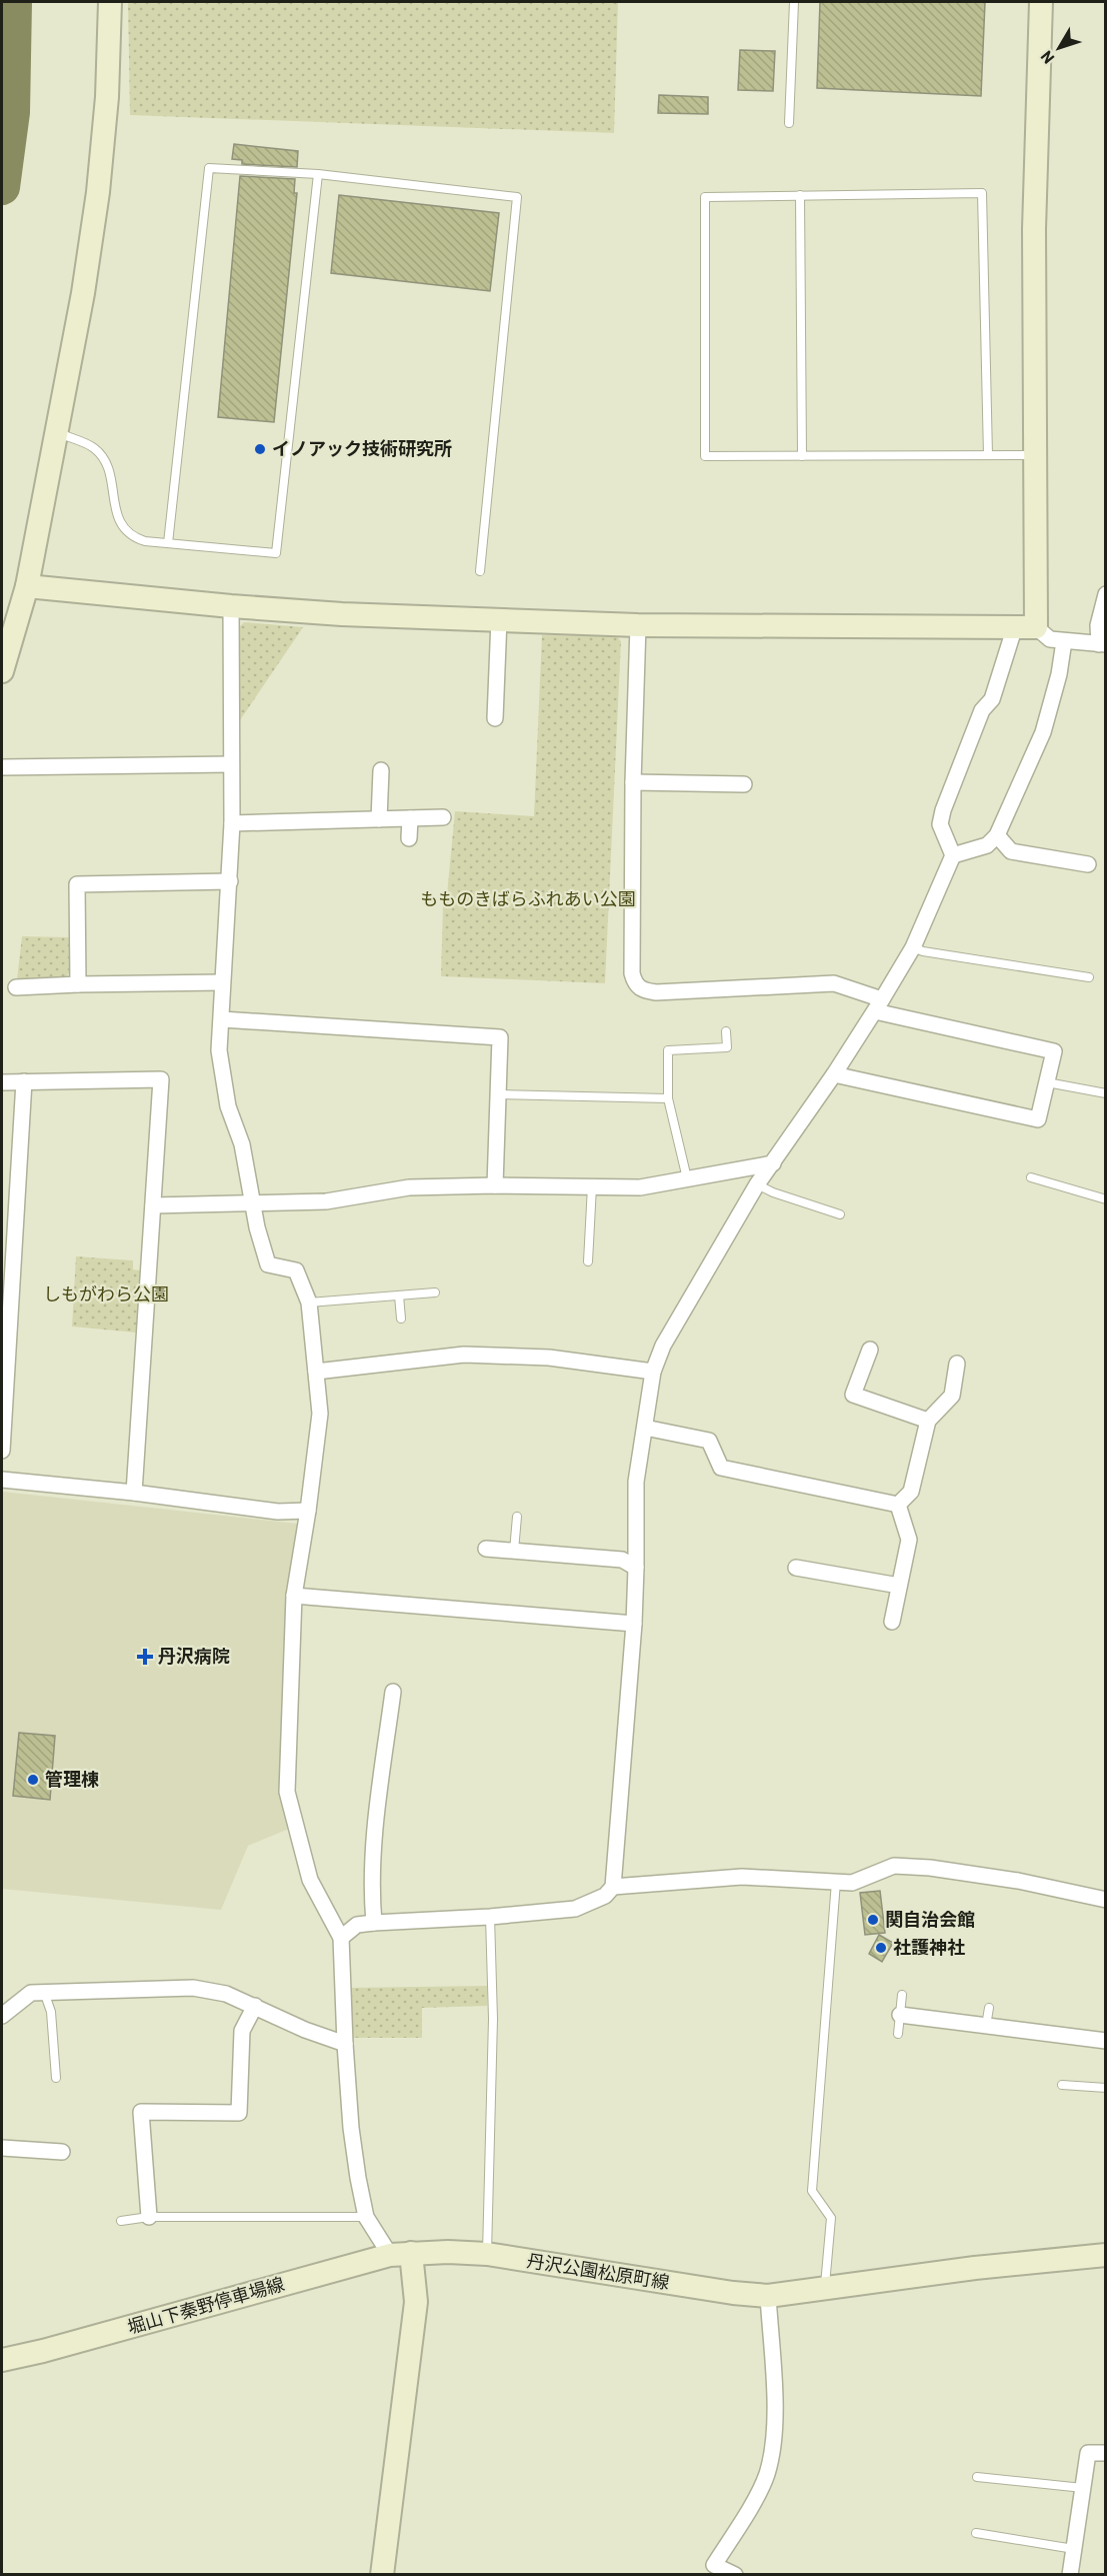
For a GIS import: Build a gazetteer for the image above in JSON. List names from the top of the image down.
{
  "streets": {
    "street": ["丹沢公園松原町線", "堀山下秦野停車場線"]
  },
  "crossings": [
    ["丹沢公園松原町線", "堀山下秦野停車場線"]
  ],
  "parks": ["もものきばらふれあい公園", "しもがわら公園"],
  "places": {
    "other": [
      "イノアック技術研究所",
      "管理棟",
      "関自治会館",
      "社護神社"
    ],
    "health": ["丹沢病院"]
  },
  "north": "bottom left"
}
